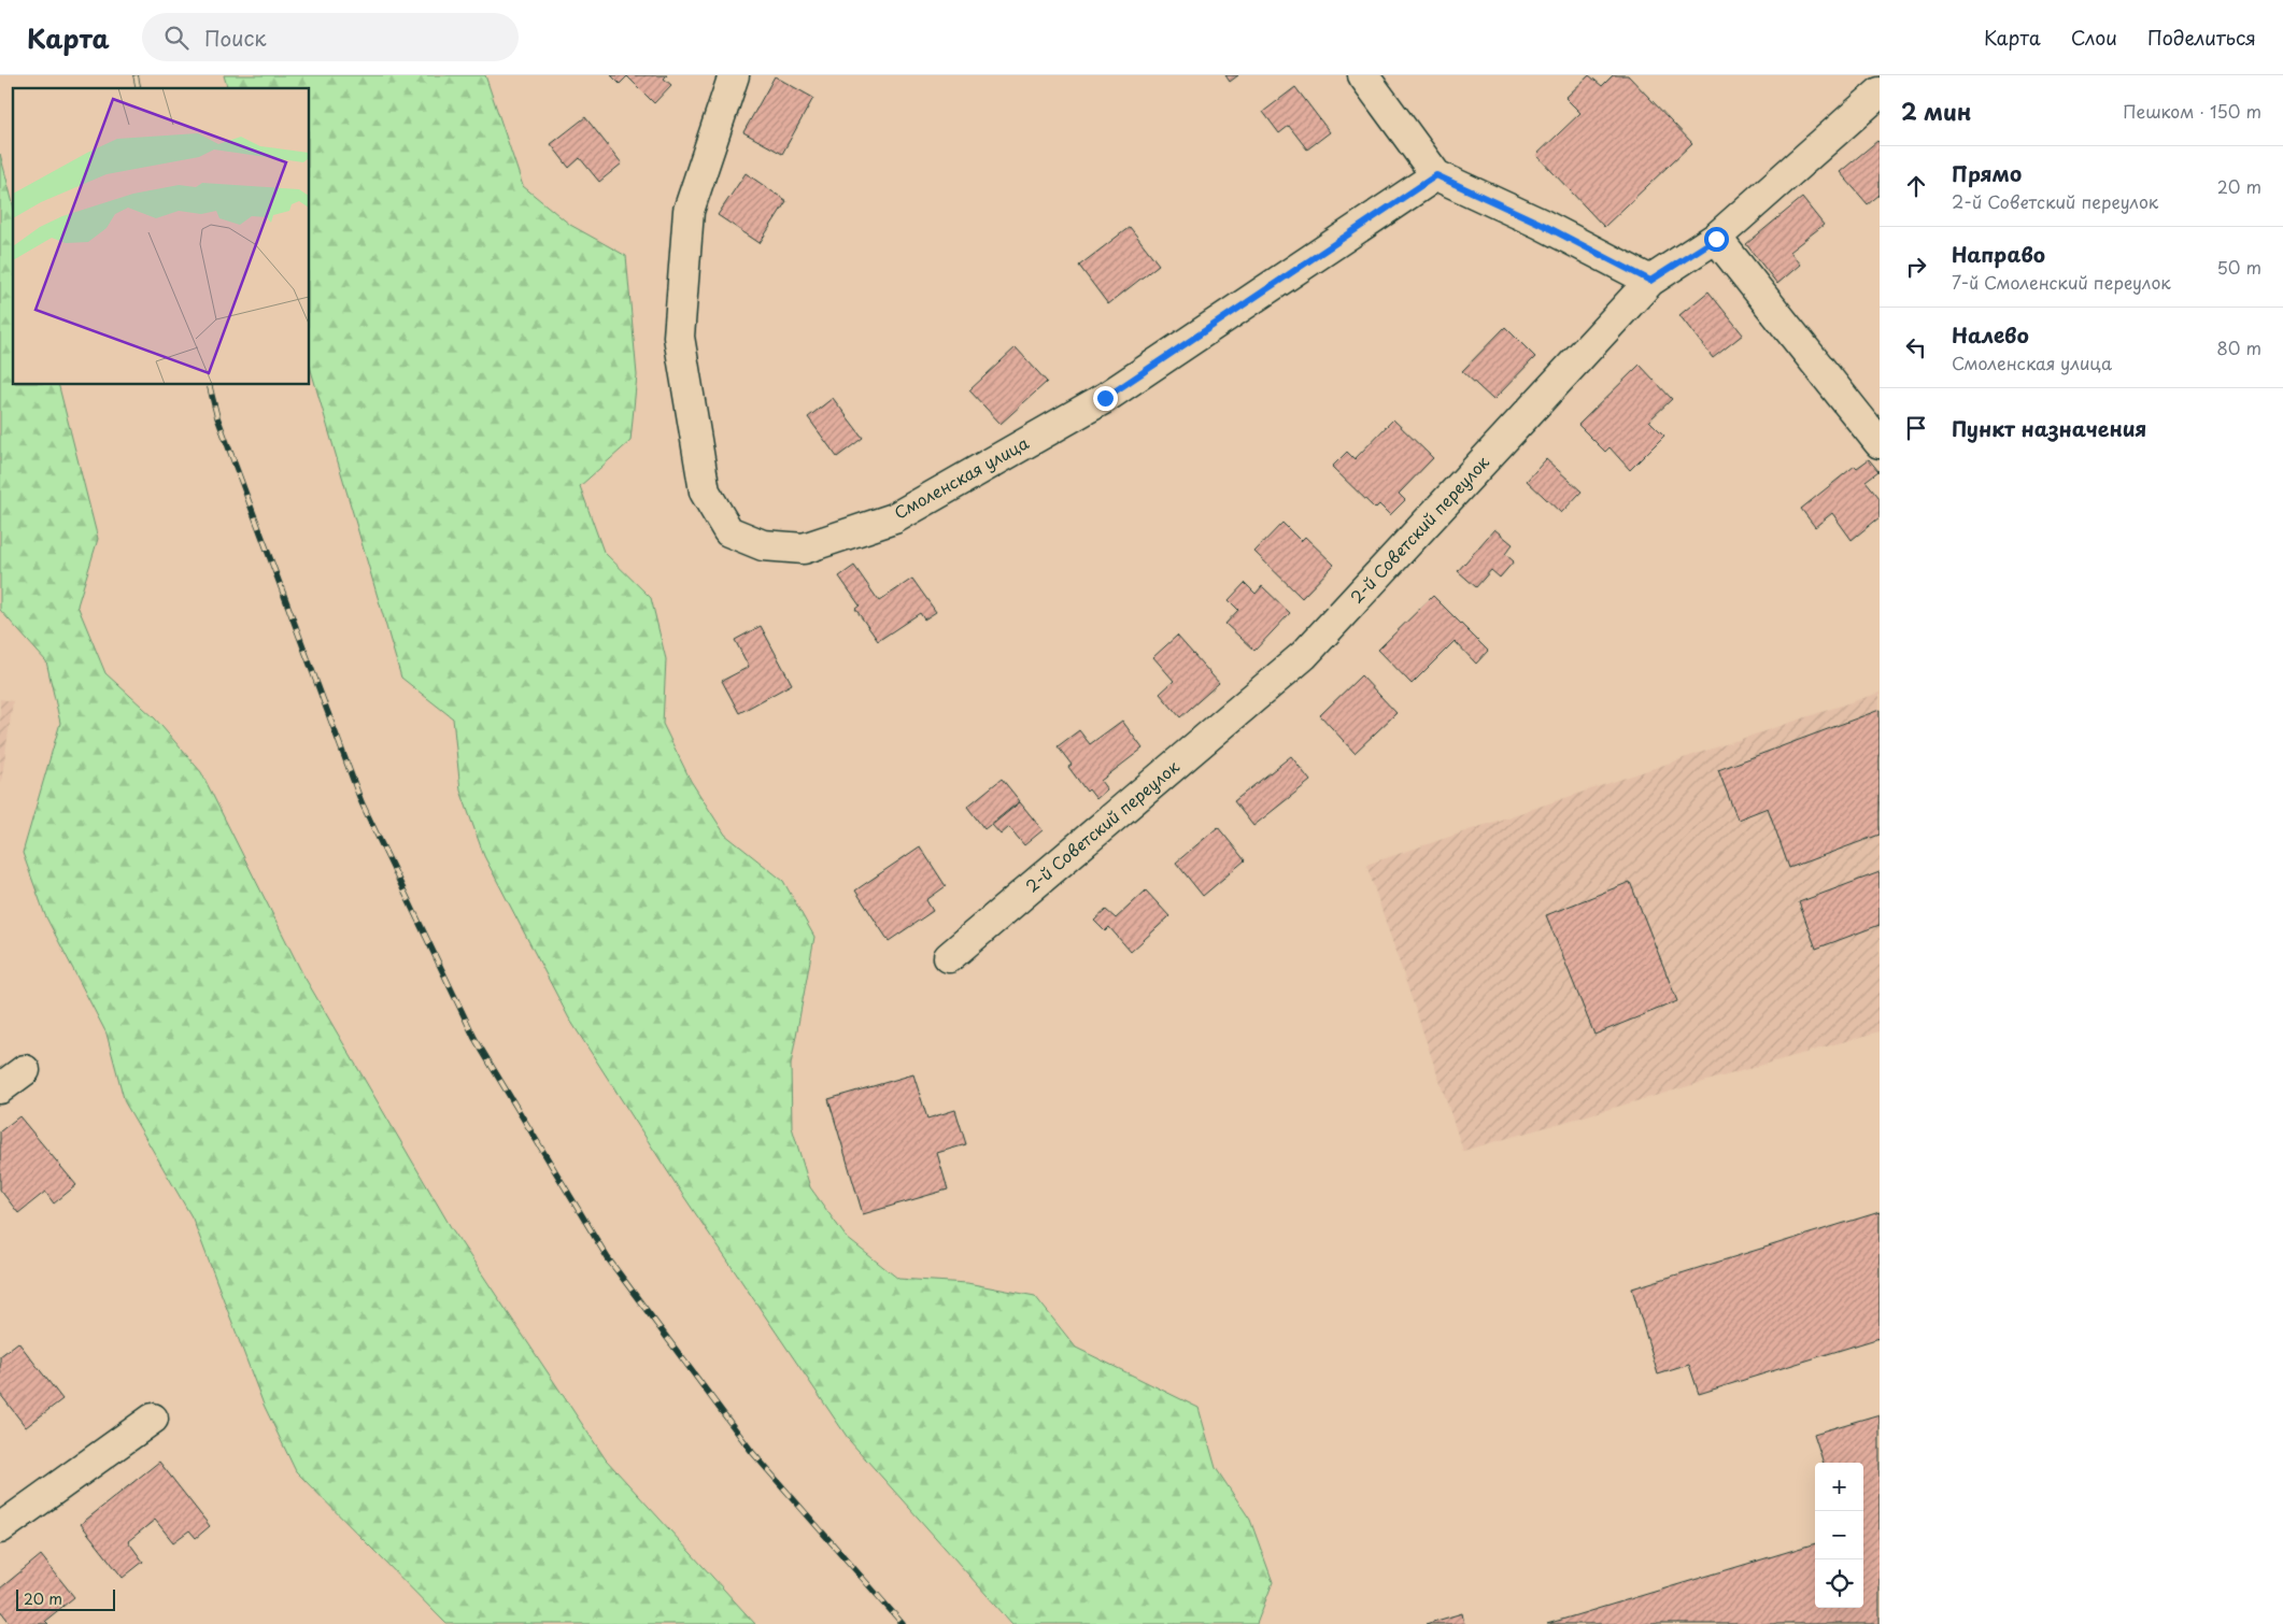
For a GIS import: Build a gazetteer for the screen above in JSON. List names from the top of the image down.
{
  "streets": {
    "street": ["Смоленская улица", "2-й Советский переулок"]
  },
  "scale_bar": "20 m",
  "page": {
    "header": "Карта",
    "search": "Поиск",
    "nav": ["Карта", "Слои", "Поделиться"],
    "heading": ["2 мин", "Пешком · 150 m"],
    "list": [
      ["Прямо", "2-й Советский переулок", "20 m"],
      ["Направо", "7-й Смоленский переулок", "50 m"],
      ["Налево", "Смоленская улица", "80 m"],
      "Пункт назначения"
    ],
    "map_buttons": ["+", "−"],
    "scale": "20 m"
  }
}
